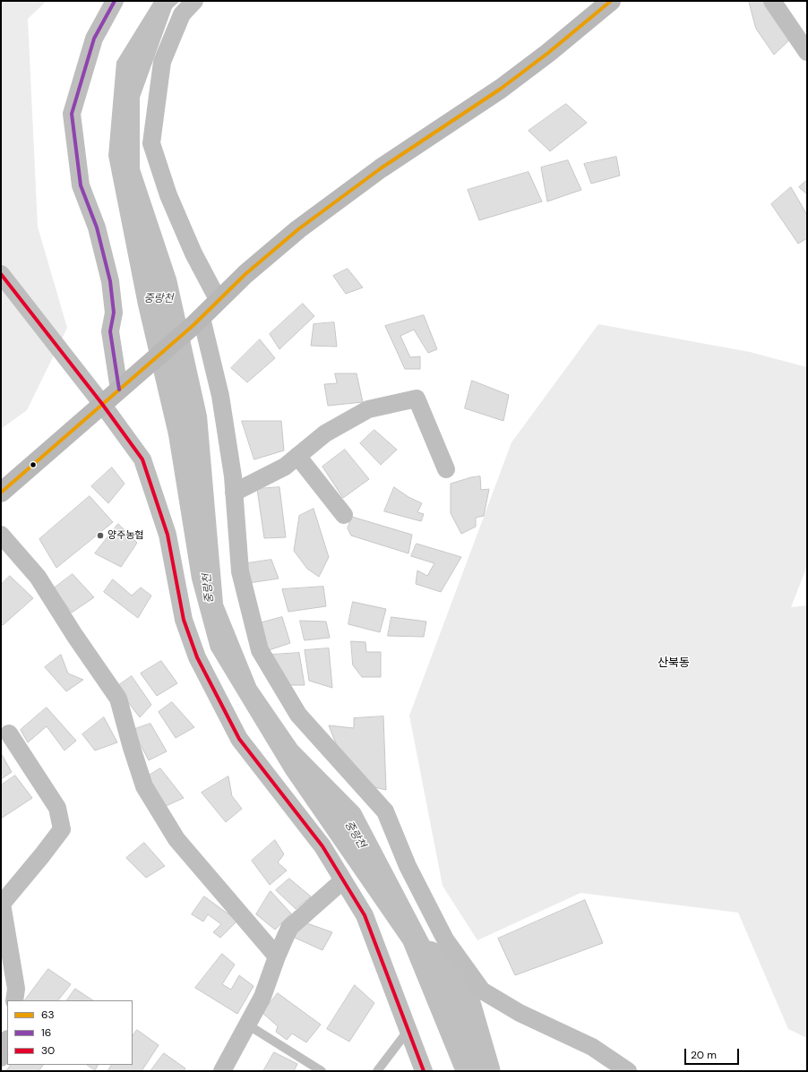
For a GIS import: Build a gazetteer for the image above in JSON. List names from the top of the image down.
{
  "districts": ["산북동"],
  "water": ["중랑천"],
  "places": ["양주농협"],
  "lines": ["transit line 63", "transit line 16", "transit line 30"],
  "legend": ["63", "16", "30"],
  "scale_bar": "20 m"
}
